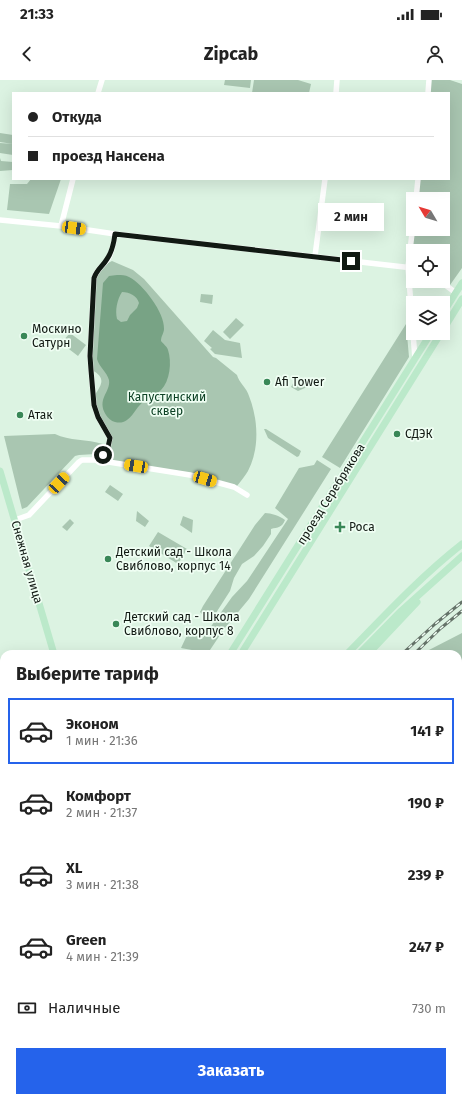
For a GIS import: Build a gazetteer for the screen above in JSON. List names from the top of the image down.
{
  "streets": {
    "main road": ["проезд Серебрякова", "Снежная улица"]
  },
  "parks": ["Капустинский сквер"],
  "places": {
    "other": [
      "Москино Сатурн",
      "Afi Tower",
      "Атак",
      "СДЭК",
      "Детский сад - Школа Свиблово, корпус 14",
      "Детский сад - Школа Свиблово, корпус 8"
    ],
    "health": ["Роса"]
  },
  "north": "top left",
  "page": {
    "status": "21:33",
    "header": "Zipcab",
    "banner": ["Откуда", "проезд Нансена"],
    "bubble": "2 мин",
    "heading": "Выберите тариф",
    "list": [
      {
        "name": "Эконом",
        "note": "1 мин · 21:36",
        "value": "141 ₽"
      },
      {
        "name": "Комфорт",
        "note": "2 мин · 21:37",
        "value": "190 ₽"
      },
      {
        "name": "XL",
        "note": "3 мин · 21:38",
        "value": "239 ₽"
      },
      {
        "name": "Green",
        "note": "4 мин · 21:39",
        "value": "247 ₽"
      }
    ],
    "pay": ["Наличные", "730 m"],
    "buttons": "Заказать"
  }
}
